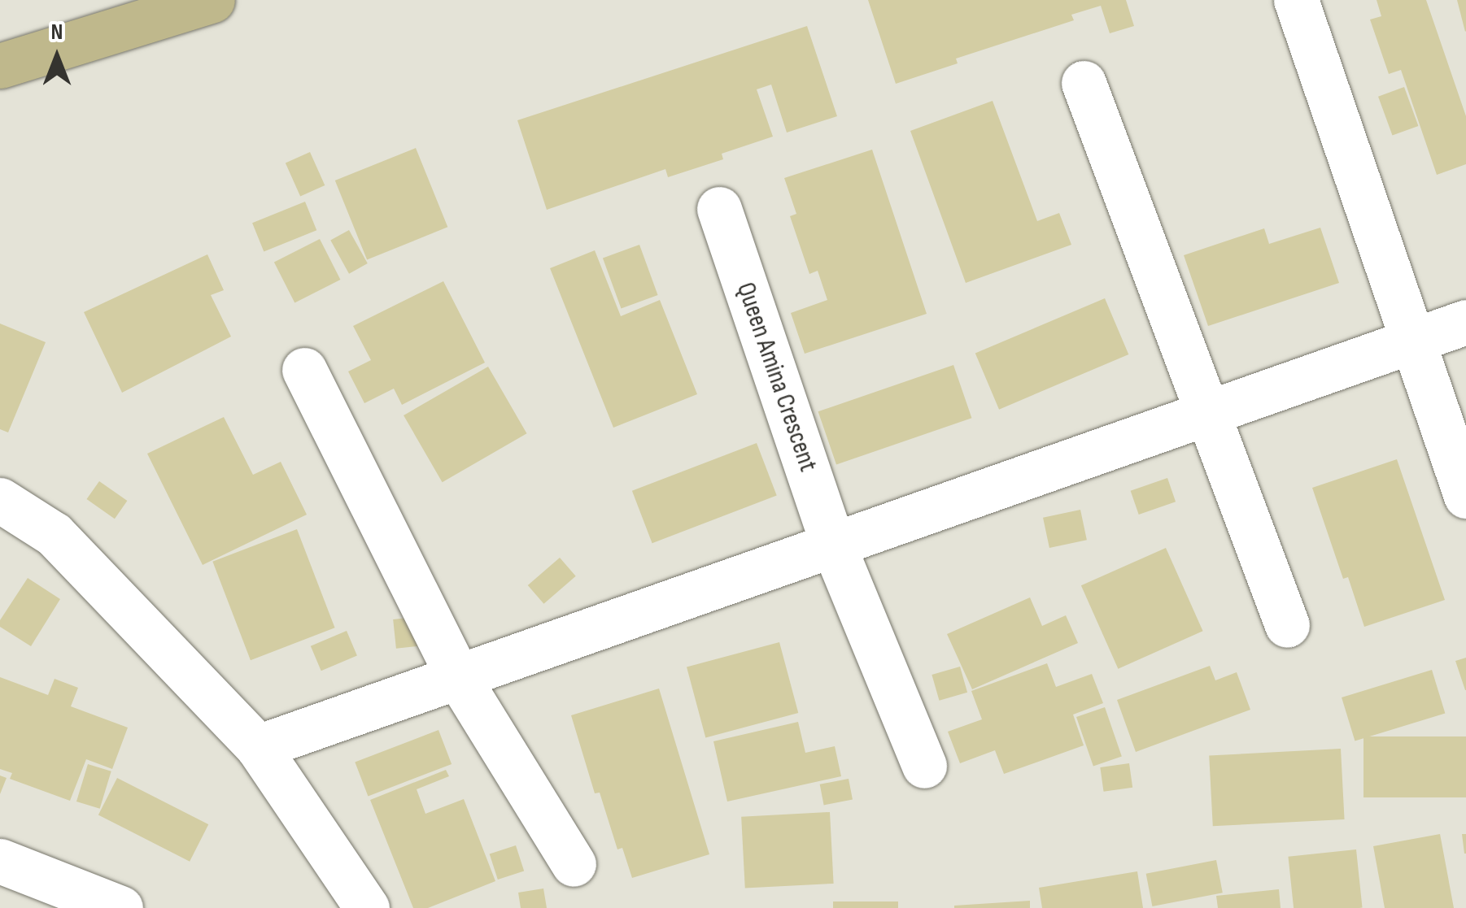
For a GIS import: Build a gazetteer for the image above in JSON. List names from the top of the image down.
{
  "streets": {
    "street": ["Queen Amina Crescent"]
  },
  "north": "top"
}
